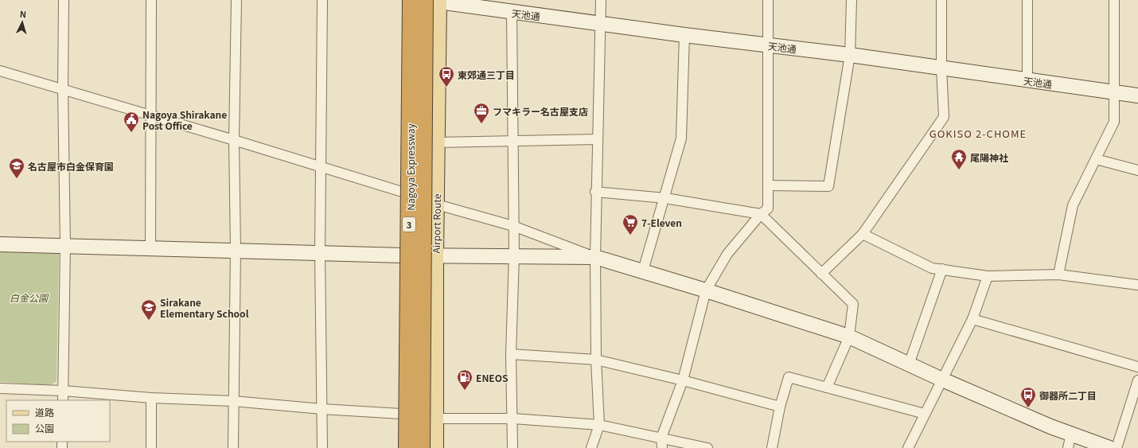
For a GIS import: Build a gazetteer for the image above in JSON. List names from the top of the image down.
{
  "streets": {
    "highway": ["Nagoya Expressway", "3"],
    "main road": ["Airport Route"],
    "street": ["天池通"]
  },
  "crossings": [
    ["天池通", "Nagoya Expressway"],
    ["天池通", "Airport Route"],
    ["Nagoya Expressway", "Airport Route"]
  ],
  "districts": ["GOKISO 2-CHOME"],
  "parks": ["白金公園"],
  "places": {
    "bus stop": ["東郊通三丁目", "御器所二丁目"],
    "office": ["フマキラー名古屋支店"],
    "public building": ["Nagoya Shirakane Post Office"],
    "temple": ["尾陽神社"],
    "school or university": ["名古屋市白金保育園", "Sirakane Elementary School"],
    "supermarket": ["7-Eleven"],
    "fuel station": ["ENEOS"]
  },
  "legend": ["道路", "公園"],
  "north": "top"
}
